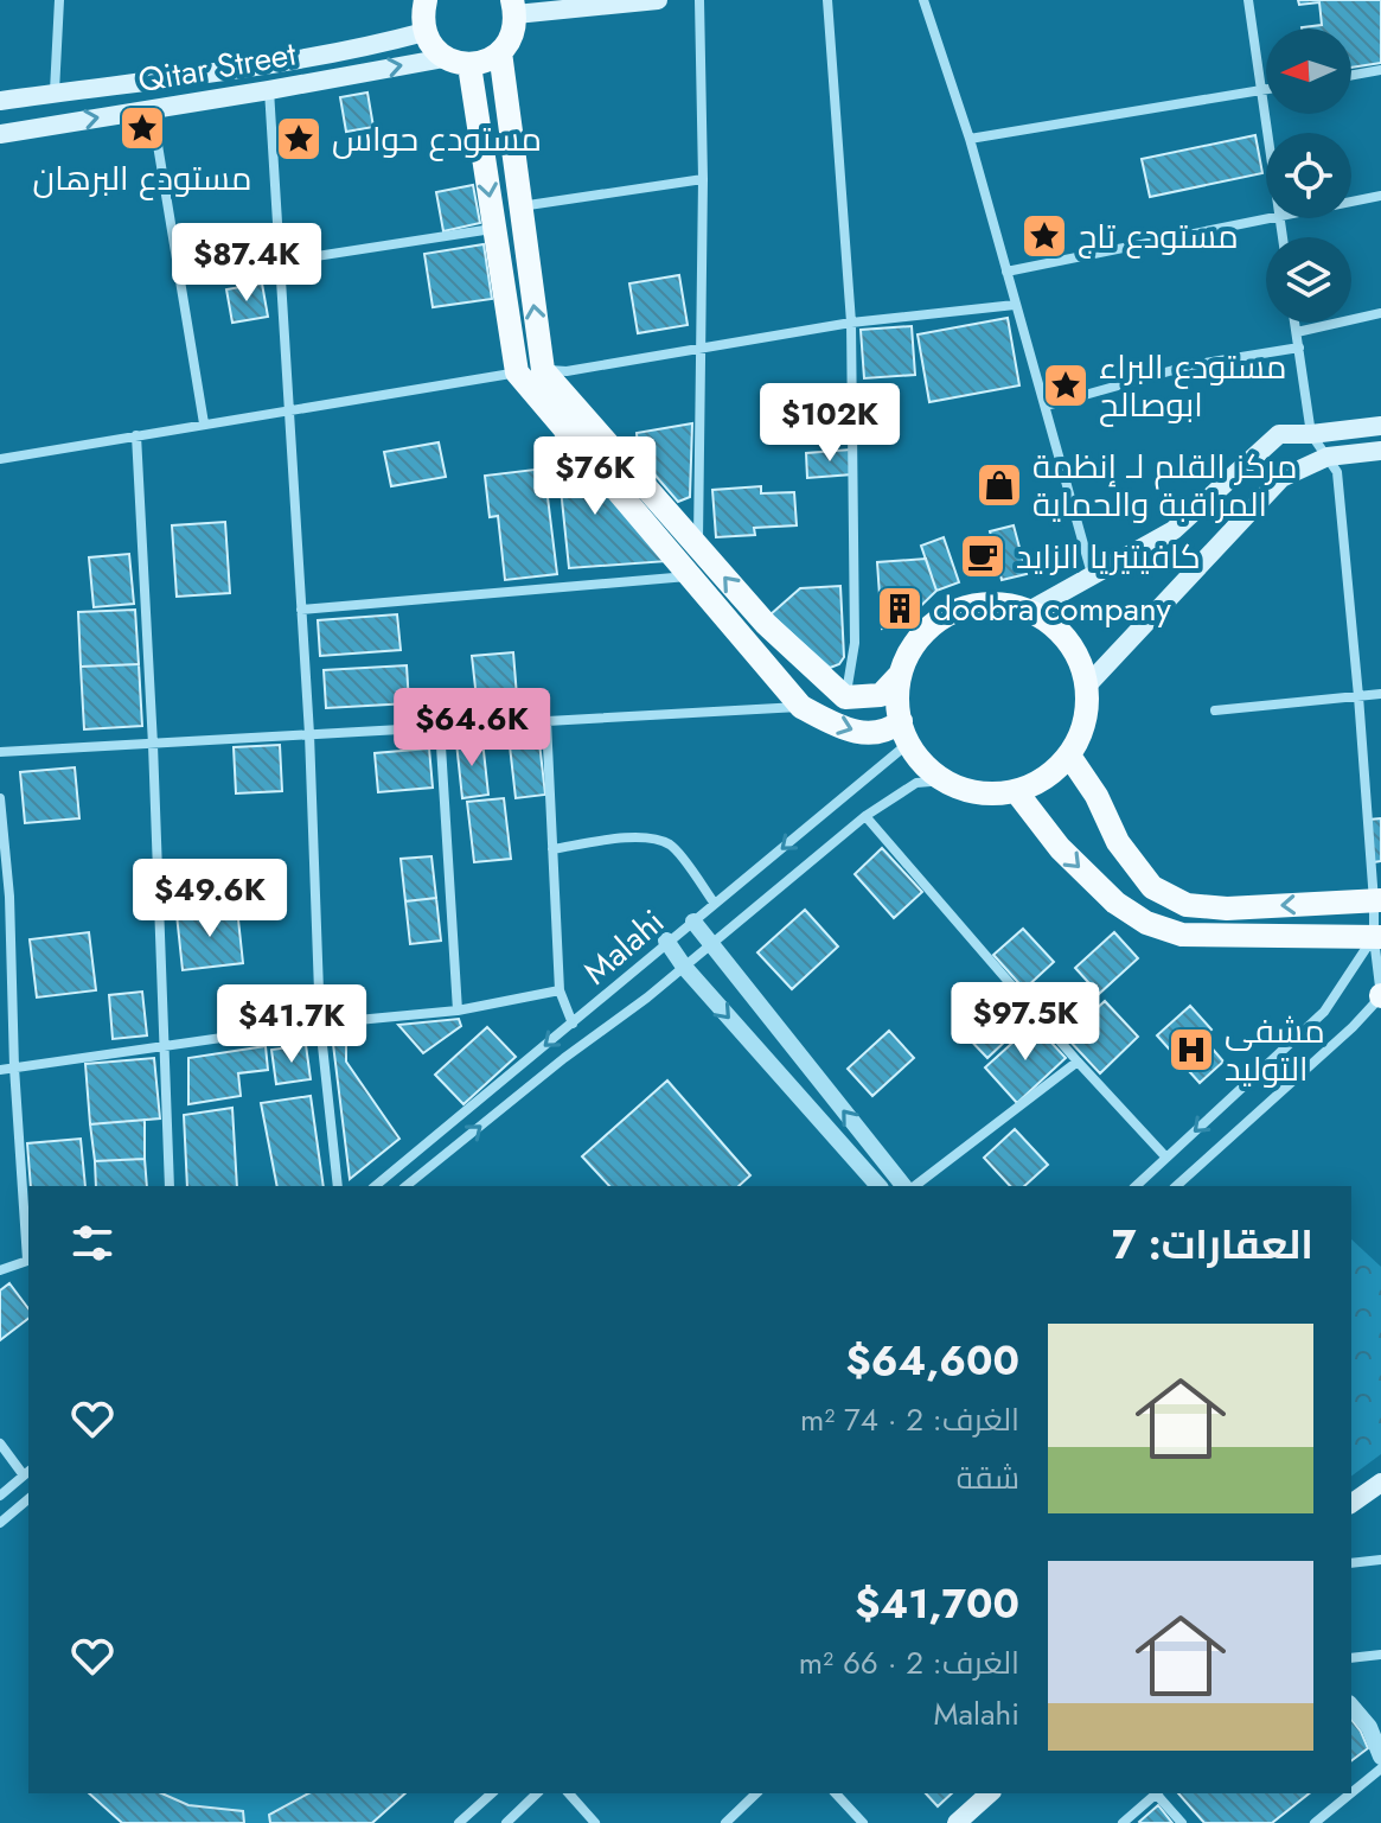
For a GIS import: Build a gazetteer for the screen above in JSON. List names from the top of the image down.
{
  "streets": {
    "main road": ["Qitar Street"],
    "street": ["Malahi"]
  },
  "places": {
    "place": [
      "مستودع البرهان",
      "مستودع حواس",
      "مستودع تاج",
      "مستودع البراء ابوصالح"
    ],
    "shop": ["مركز القلم لـ إنظمة المراقبة والحماية"],
    "cafe": ["كافيتيريا الزايد"],
    "building": ["doobra company"],
    "hospital": ["مشفى التوليد"]
  },
  "north": "left",
  "page": {
    "price": [
      "$87.4K",
      "$102K",
      "$76K",
      "$64.6K",
      "$49.6K",
      "$97.5K",
      "$41.7K"
    ],
    "heading": "العقارات: 7",
    "list": [
      {
        "name": "$64,600",
        "note": "الغرف: 2 · 74 m² · شقة"
      },
      {
        "name": "$41,700",
        "note": "الغرف: 2 · 66 m² · Malahi"
      }
    ]
  }
}
